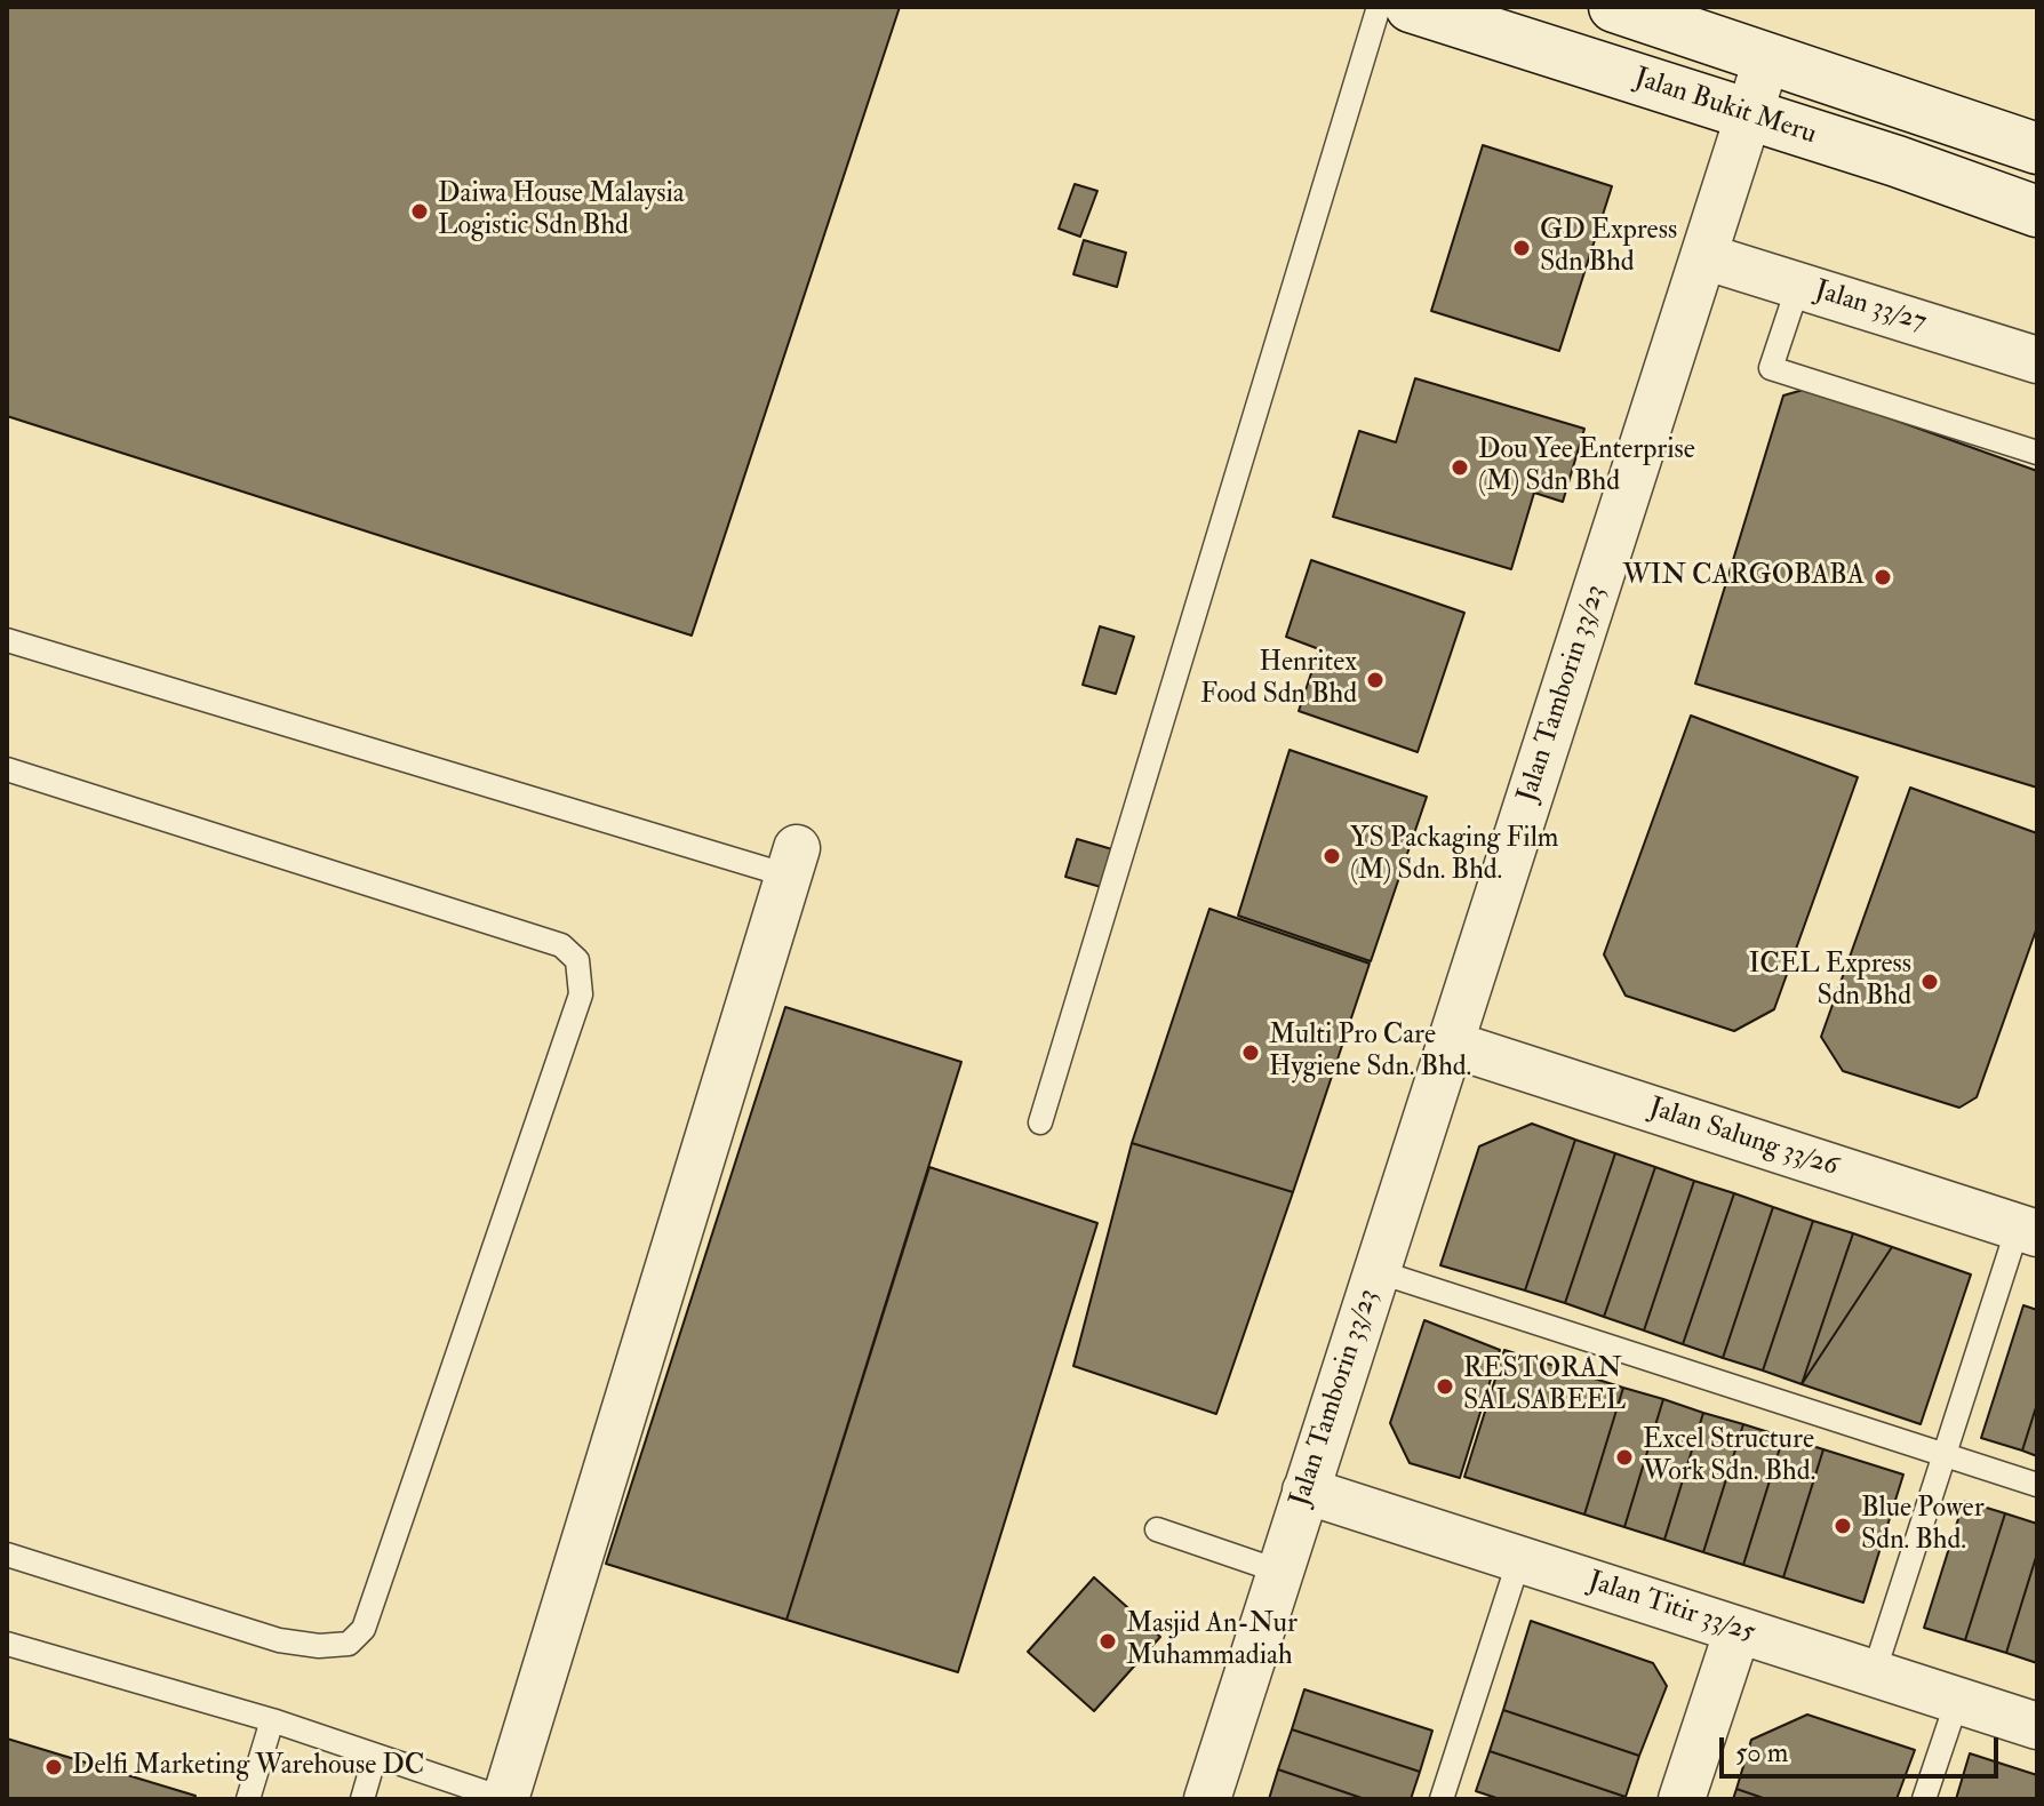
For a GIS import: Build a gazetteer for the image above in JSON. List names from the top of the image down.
{
  "streets": {
    "main road": ["Jalan Bukit Meru"],
    "street": [
      "Jalan 33/27",
      "Jalan Tamborin 33/23",
      "Jalan Salung 33/26",
      "Jalan Titir 33/25"
    ]
  },
  "crossings": [
    ["Jalan Bukit Meru", "Jalan Tamborin 33/23"],
    ["Jalan 33/27", "Jalan Tamborin 33/23"],
    ["Jalan Tamborin 33/23", "Jalan Salung 33/26"],
    ["Jalan Tamborin 33/23", "Jalan Titir 33/25"]
  ],
  "places": [
    "Daiwa House Malaysia Logistic Sdn Bhd",
    "GD Express Sdn Bhd",
    "Dou Yee Enterprise (M) Sdn Bhd",
    "WIN CARGOBABA",
    "Henritex Food Sdn Bhd",
    "YS Packaging Film (M) Sdn. Bhd.",
    "ICEL Express Sdn Bhd",
    "Multi Pro Care Hygiene Sdn. Bhd.",
    "RESTORAN SALSABEEL",
    "Excel Structure Work Sdn. Bhd.",
    "Blue Power Sdn. Bhd.",
    "Masjid An-Nur Muhammadiah",
    "Delfi Marketing Warehouse DC"
  ],
  "scale_bar": "50 m"
}
